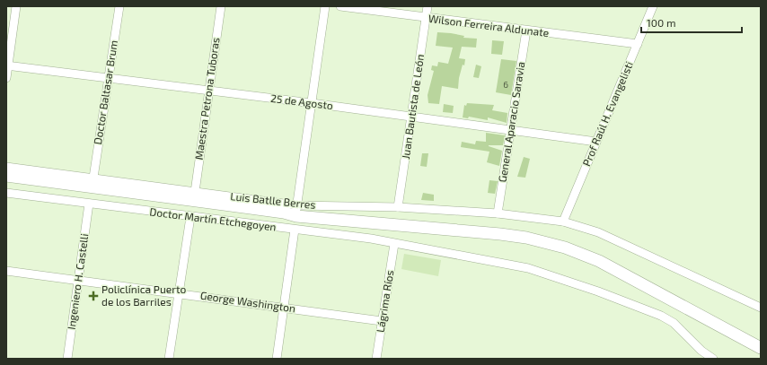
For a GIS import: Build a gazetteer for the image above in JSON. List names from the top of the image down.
{
  "streets": {
    "street": [
      "Wilson Ferreira Aldunate",
      "Doctor Baltasar Brum",
      "Maestra Petrona Tuboras",
      "25 de Agosto",
      "Juan Bautista de León",
      "Prof Raúl H. Evangelisti",
      "General Aparacio Saravia",
      "Luis Batlle Berres",
      "Doctor Martín Etchegoyen",
      "Ingeniero H. Castelli",
      "Lágrima Ríos",
      "George Washington"
    ]
  },
  "crossings": [
    ["Wilson Ferreira Aldunate", "Juan Bautista de León"],
    ["Wilson Ferreira Aldunate", "Prof Raúl H. Evangelisti"],
    ["Wilson Ferreira Aldunate", "General Aparacio Saravia"],
    ["Doctor Baltasar Brum", "25 de Agosto"],
    ["Doctor Baltasar Brum", "Luis Batlle Berres"],
    ["Maestra Petrona Tuboras", "25 de Agosto"],
    ["Maestra Petrona Tuboras", "Luis Batlle Berres"],
    ["25 de Agosto", "Juan Bautista de León"],
    ["25 de Agosto", "Prof Raúl H. Evangelisti"],
    ["25 de Agosto", "General Aparacio Saravia"],
    ["Juan Bautista de León", "Luis Batlle Berres"],
    ["Prof Raúl H. Evangelisti", "Luis Batlle Berres"],
    ["General Aparacio Saravia", "Luis Batlle Berres"],
    ["Doctor Martín Etchegoyen", "Ingeniero H. Castelli"],
    ["Doctor Martín Etchegoyen", "Lágrima Ríos"],
    ["Ingeniero H. Castelli", "George Washington"],
    ["Lágrima Ríos", "George Washington"]
  ],
  "places": {
    "health": ["Policlínica Puerto de los Barriles"]
  },
  "house_numbers": ["6"],
  "scale_bar": "100 m"
}
